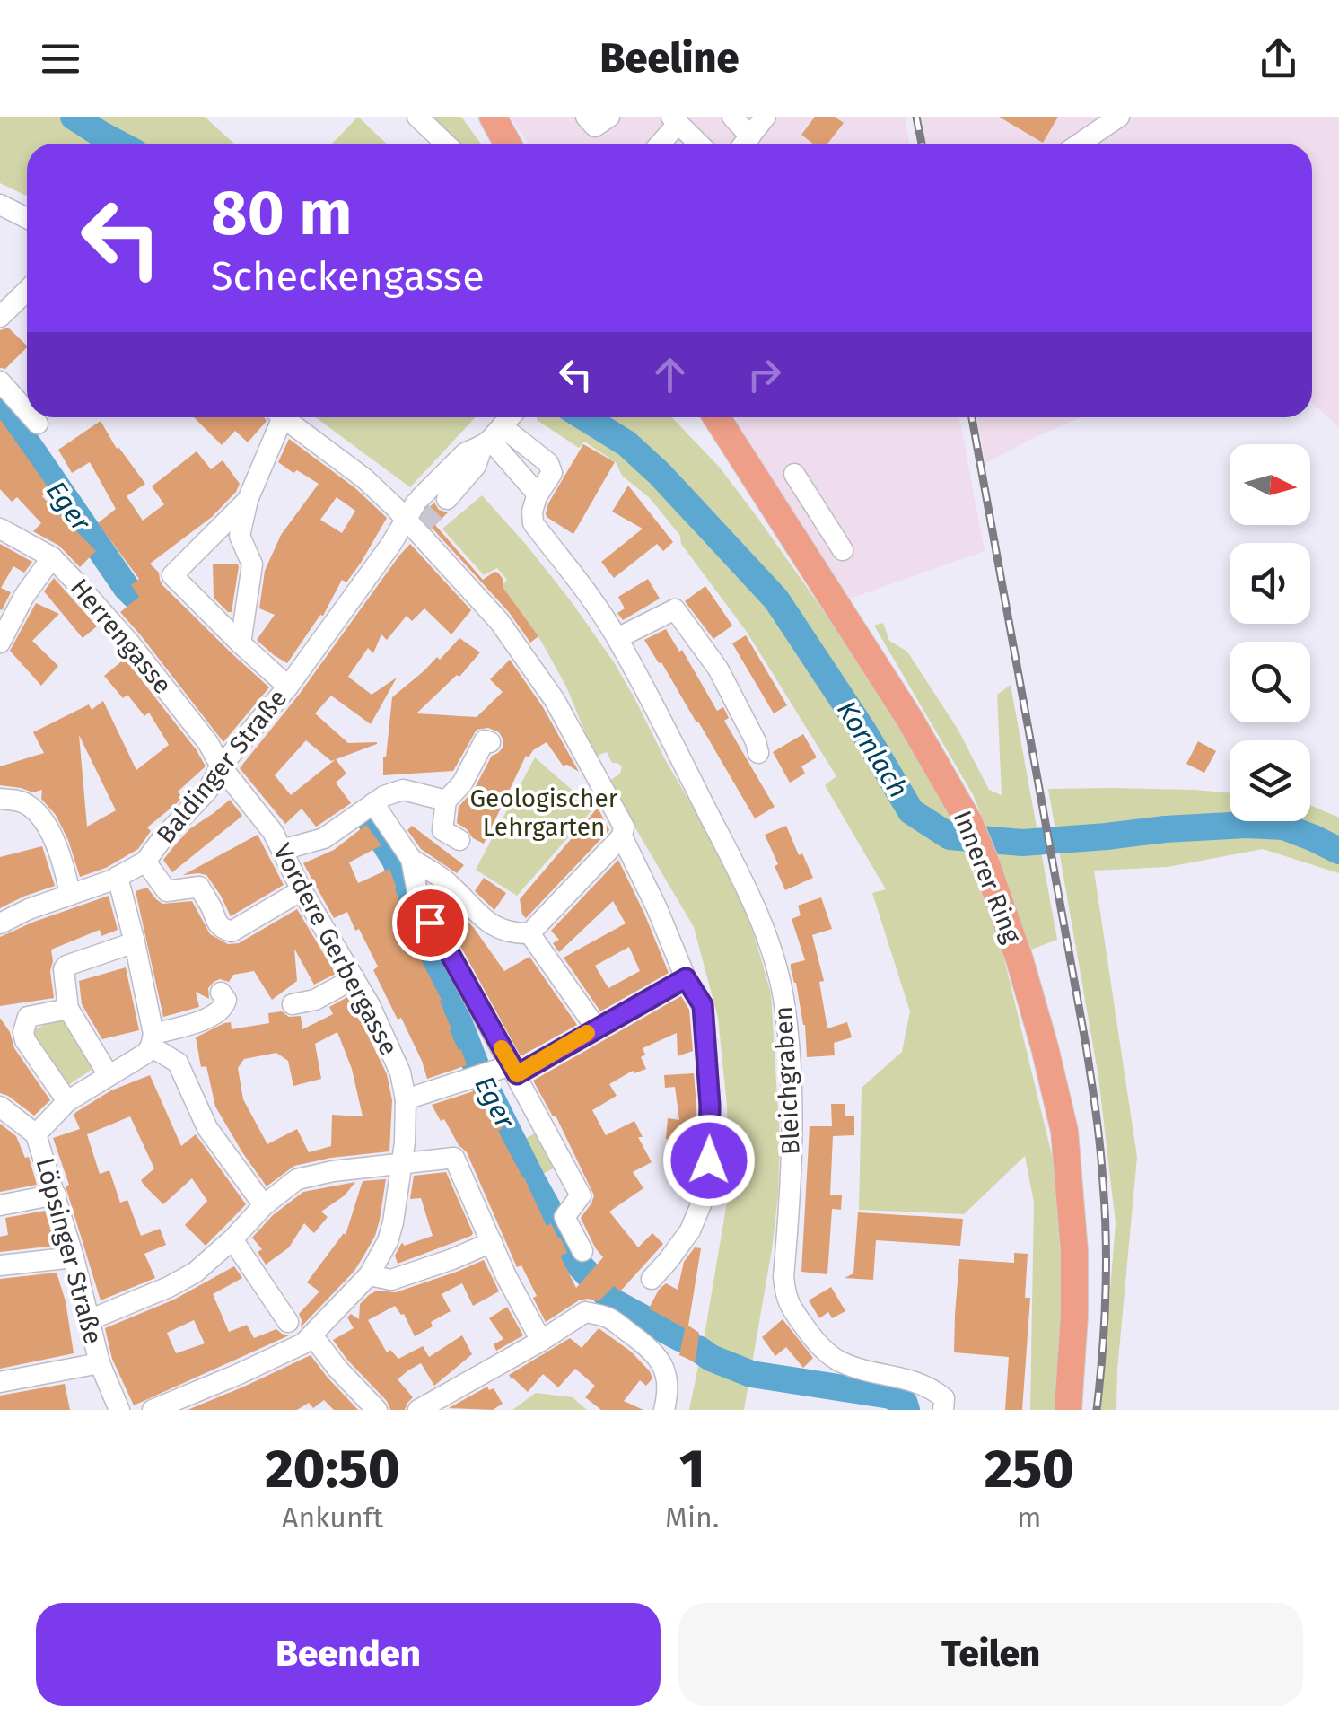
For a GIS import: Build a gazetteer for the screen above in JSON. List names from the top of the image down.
{
  "streets": {
    "main road": ["Innerer Ring"],
    "street": [
      "Herrengasse",
      "Baldinger Straße",
      "Vordere Gerbergasse",
      "Bleichgraben",
      "Löpsinger Straße"
    ]
  },
  "crossings": [
    ["Herrengasse", "Baldinger Straße"],
    ["Herrengasse", "Vordere Gerbergasse"],
    ["Baldinger Straße", "Vordere Gerbergasse"],
    ["Baldinger Straße", "Bleichgraben"]
  ],
  "water": ["Eger", "Kornlach"],
  "parks": ["Geologischer Lehrgarten"],
  "north": "right",
  "page": {
    "header": "Beeline",
    "turn": ["80 m", "Scheckengasse"],
    "eta": [
      "20:50",
      "Ankunft",
      "1",
      "Min.",
      "250",
      "m"
    ],
    "buttons": ["Beenden", "Teilen"]
  }
}
